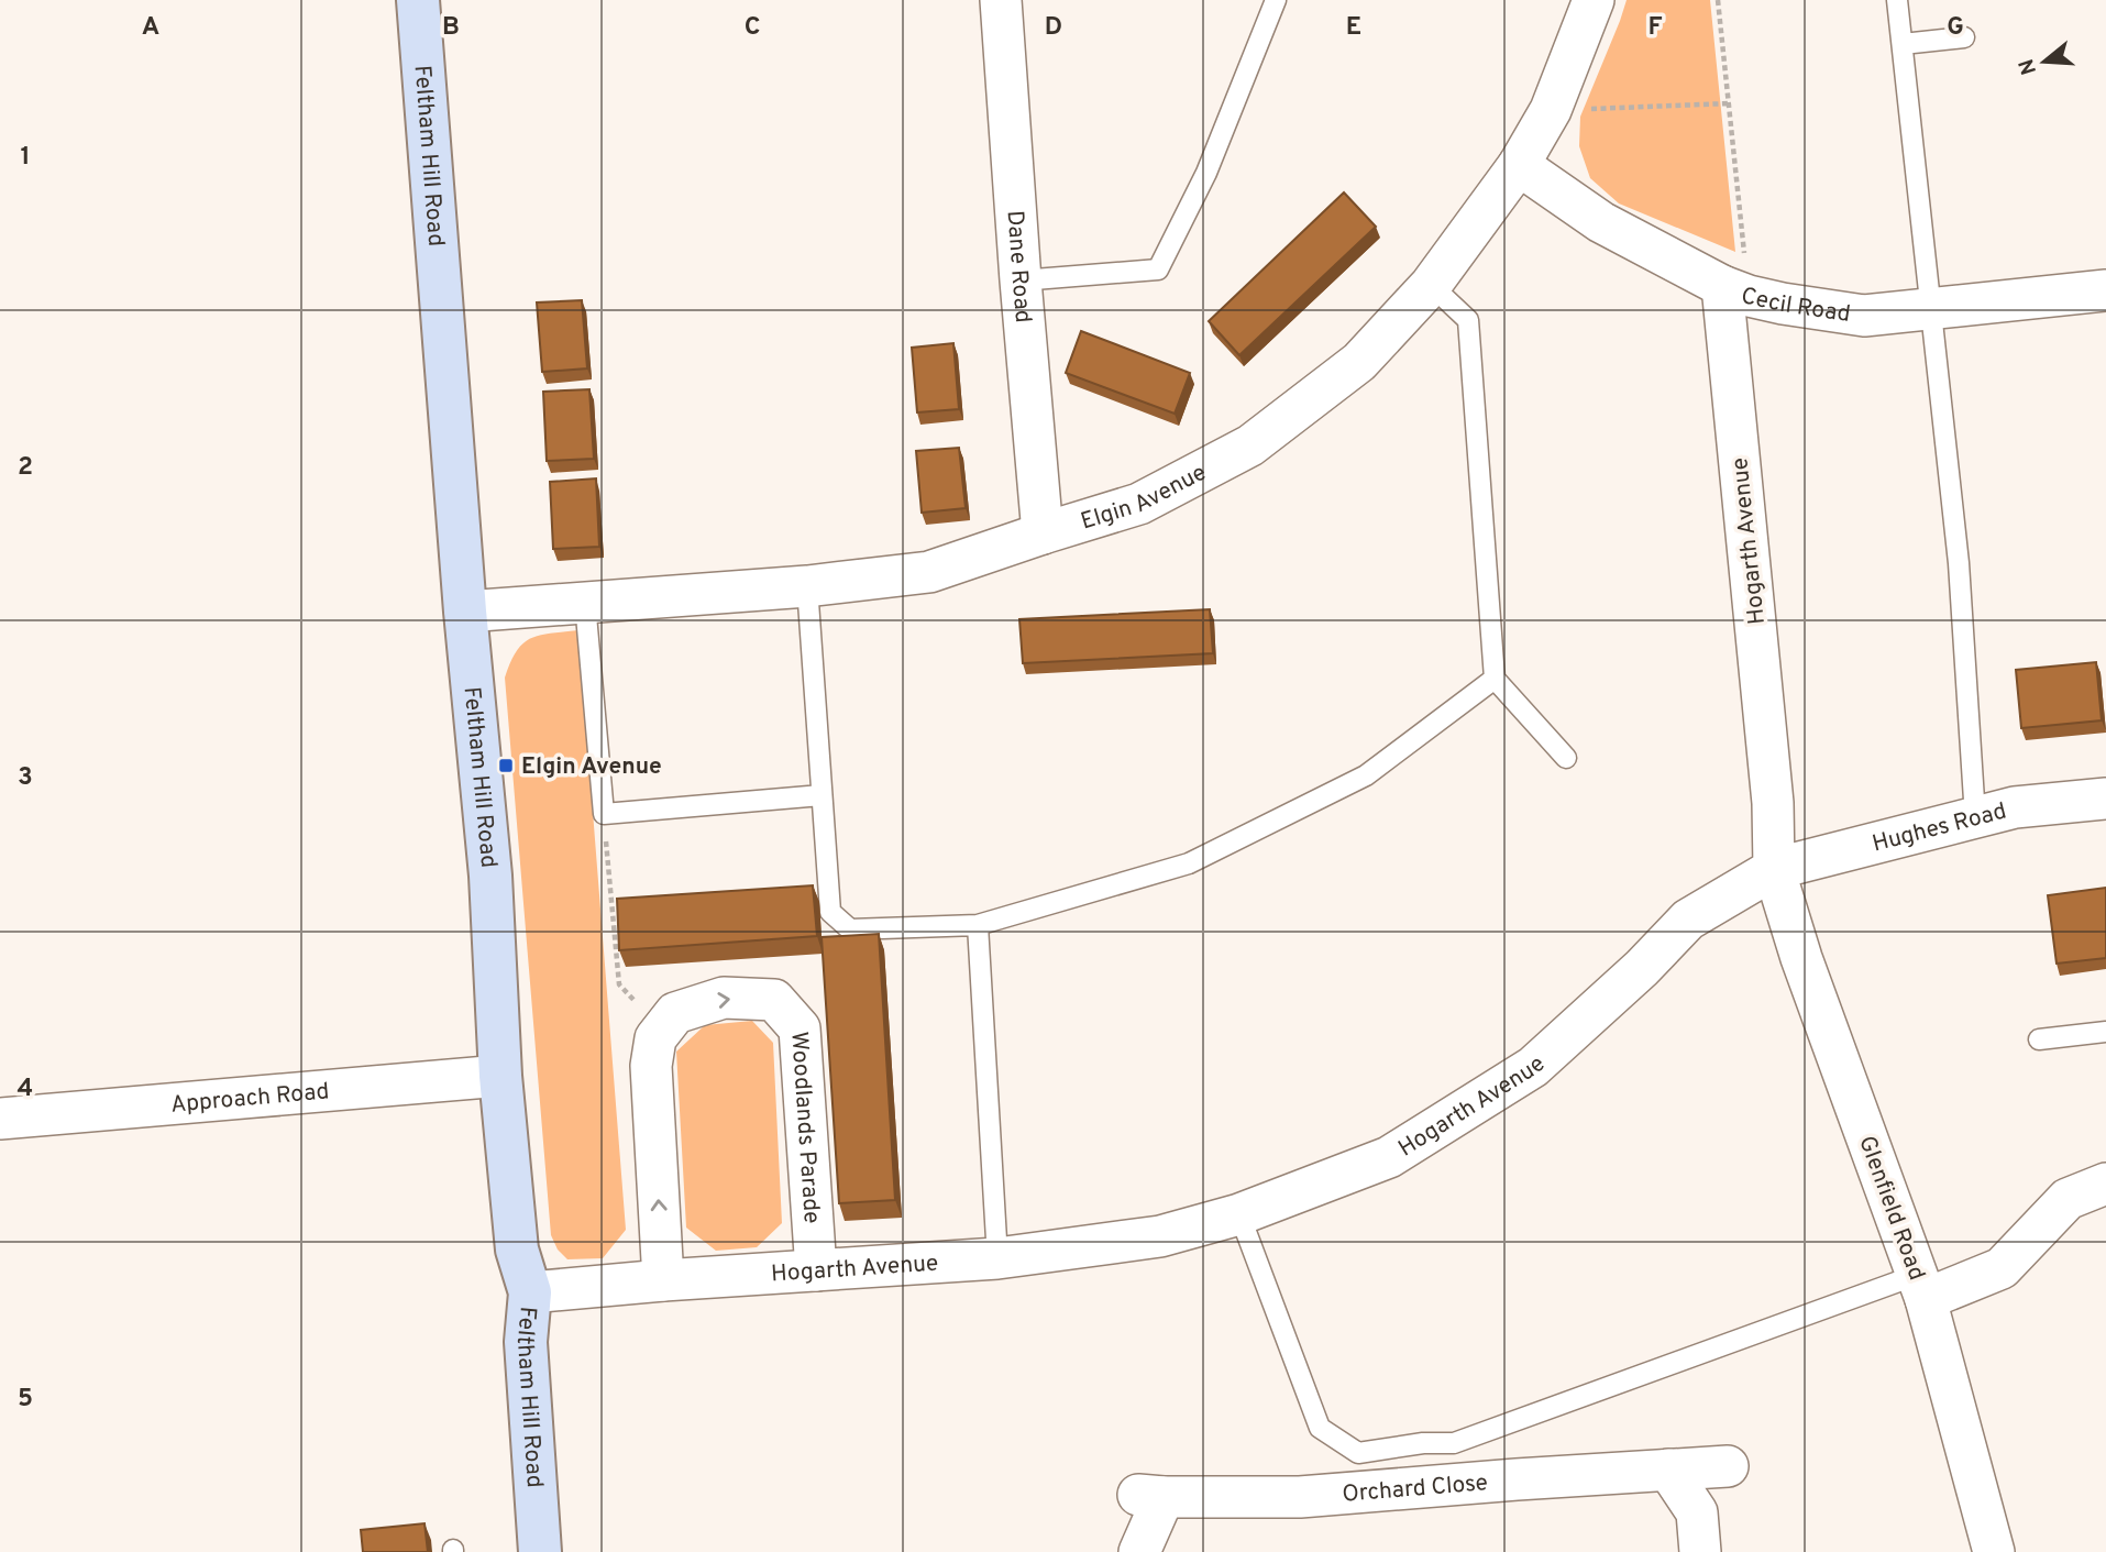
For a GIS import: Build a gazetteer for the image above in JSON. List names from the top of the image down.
{
  "streets": {
    "street": [
      "Feltham Hill Road",
      "Dane Road",
      "Cecil Road",
      "Elgin Avenue",
      "Hogarth Avenue",
      "Hughes Road",
      "Approach Road",
      "Woodlands Parade",
      "Glenfield Road",
      "Orchard Close"
    ]
  },
  "crossings": [
    ["Feltham Hill Road", "Elgin Avenue"],
    ["Feltham Hill Road", "Hogarth Avenue"],
    ["Feltham Hill Road", "Approach Road"],
    ["Dane Road", "Elgin Avenue"],
    ["Cecil Road", "Elgin Avenue"],
    ["Cecil Road", "Hogarth Avenue"],
    ["Hogarth Avenue", "Hughes Road"],
    ["Hogarth Avenue", "Woodlands Parade"],
    ["Hogarth Avenue", "Glenfield Road"],
    ["Hughes Road", "Glenfield Road"]
  ],
  "places": {
    "transit": ["Elgin Avenue"]
  },
  "north": "left",
  "grid": {
    "columns": [
      "A",
      "B",
      "C",
      "D",
      "E",
      "F",
      "G"
    ],
    "rows": [
      "1",
      "2",
      "3",
      "4",
      "5"
    ]
  }
}
